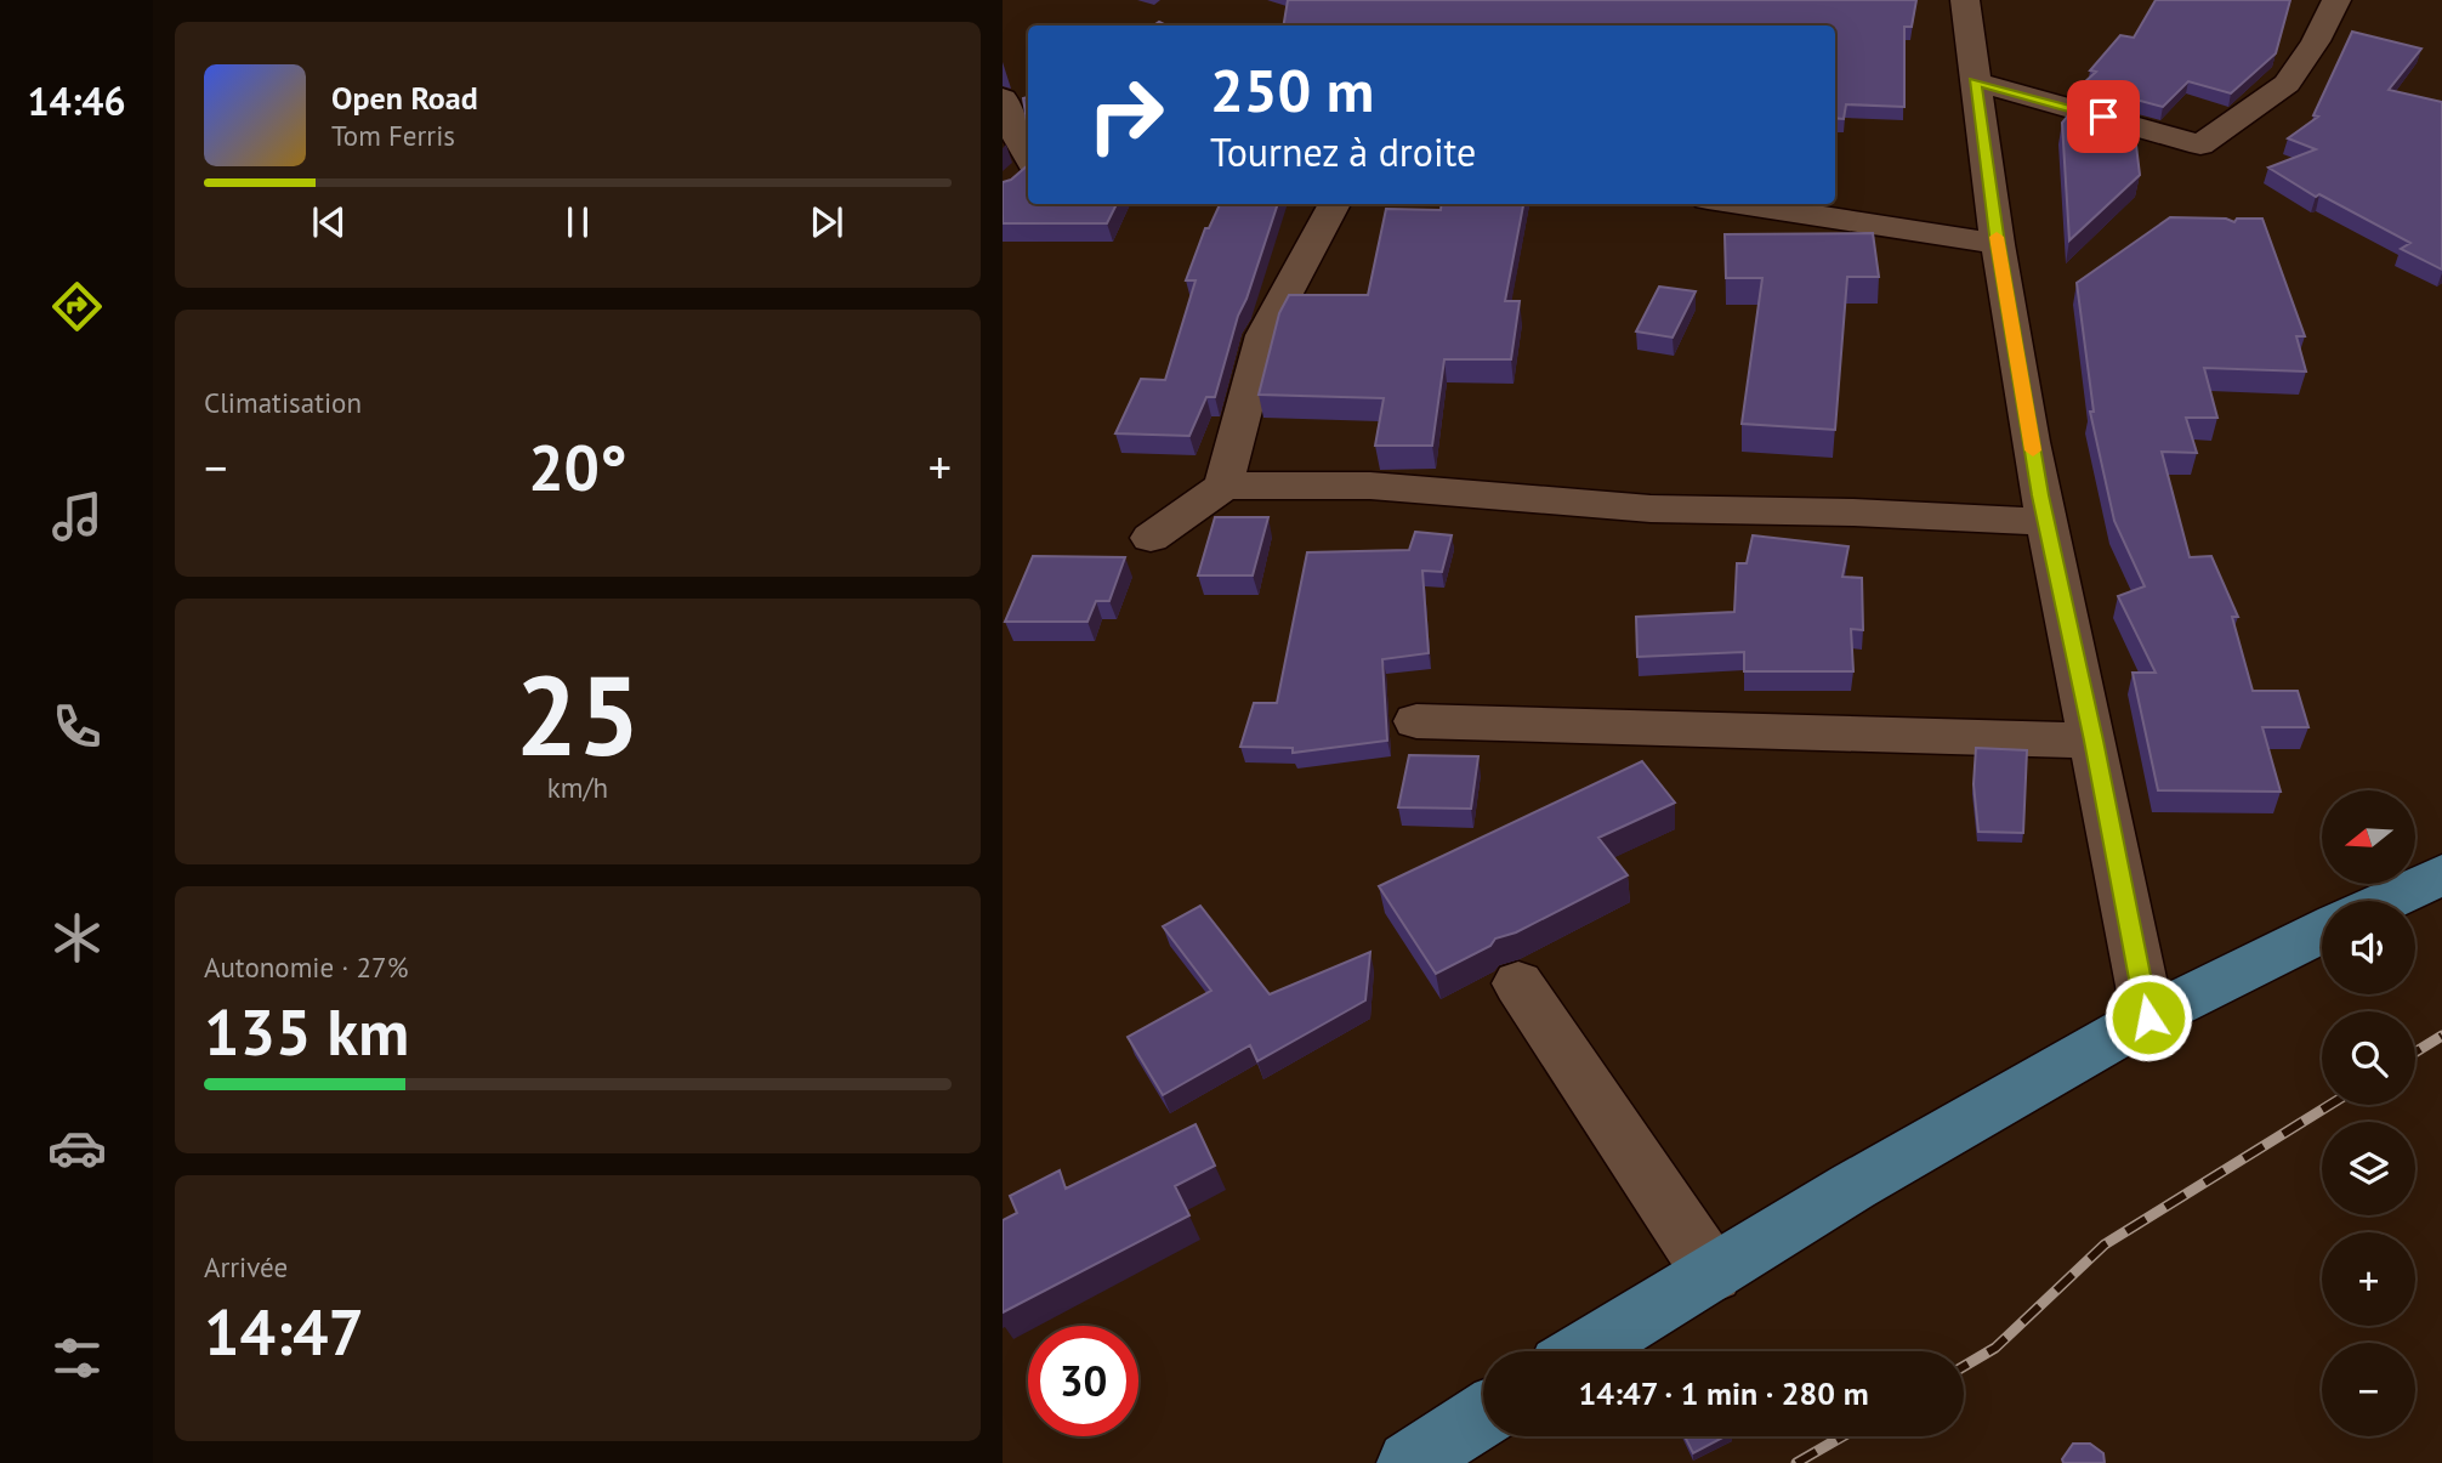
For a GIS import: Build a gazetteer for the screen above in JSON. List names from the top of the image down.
{
  "north": "left",
  "page": {
    "tabs": "14:46",
    "turn": ["250 m", "Tournez à droite"],
    "song": ["Open Road", "Tom Ferris"],
    "tile": [
      "Climatisation",
      ["25", "km/h"],
      ["Autonomie · 27%", "135 km"],
      ["Arrivée", "14:47"]
    ],
    "heat": ["−", "20°", "+"],
    "map_buttons": ["+", "−"],
    "limit": "30",
    "trip": "14:47 · 1 min · 280 m"
  }
}
